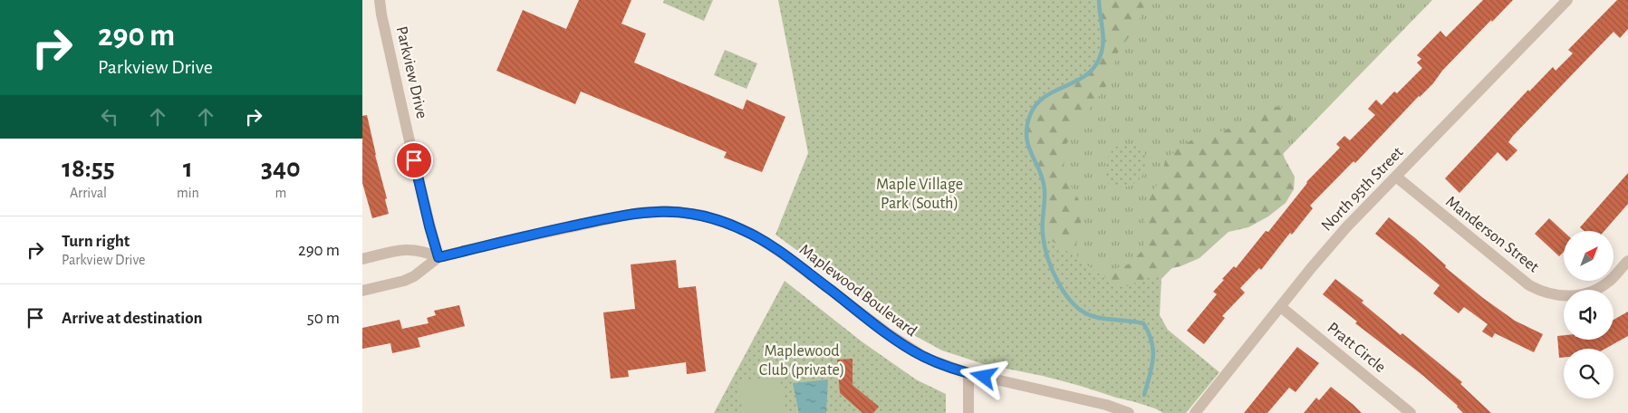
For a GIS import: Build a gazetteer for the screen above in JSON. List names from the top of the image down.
{
  "streets": {
    "street": [
      "Parkview Drive",
      "North 95th Street",
      "Manderson Street",
      "Maplewood Boulevard",
      "Pratt Circle"
    ]
  },
  "crossings": [
    ["Parkview Drive", "Maplewood Boulevard"],
    ["North 95th Street", "Manderson Street"],
    ["North 95th Street", "Pratt Circle"]
  ],
  "parks": ["Maple Village Park (South)", "Maplewood Club (private)"],
  "north": "top right",
  "page": {
    "turn": ["290 m", "Parkview Drive"],
    "eta": [
      "18:55",
      "Arrival",
      "1",
      "min",
      "340",
      "m"
    ],
    "list": [
      {
        "name": "Turn right",
        "note": "Parkview Drive",
        "value": "290 m"
      },
      {
        "name": "Arrive at destination",
        "value": "50 m"
      }
    ]
  }
}
